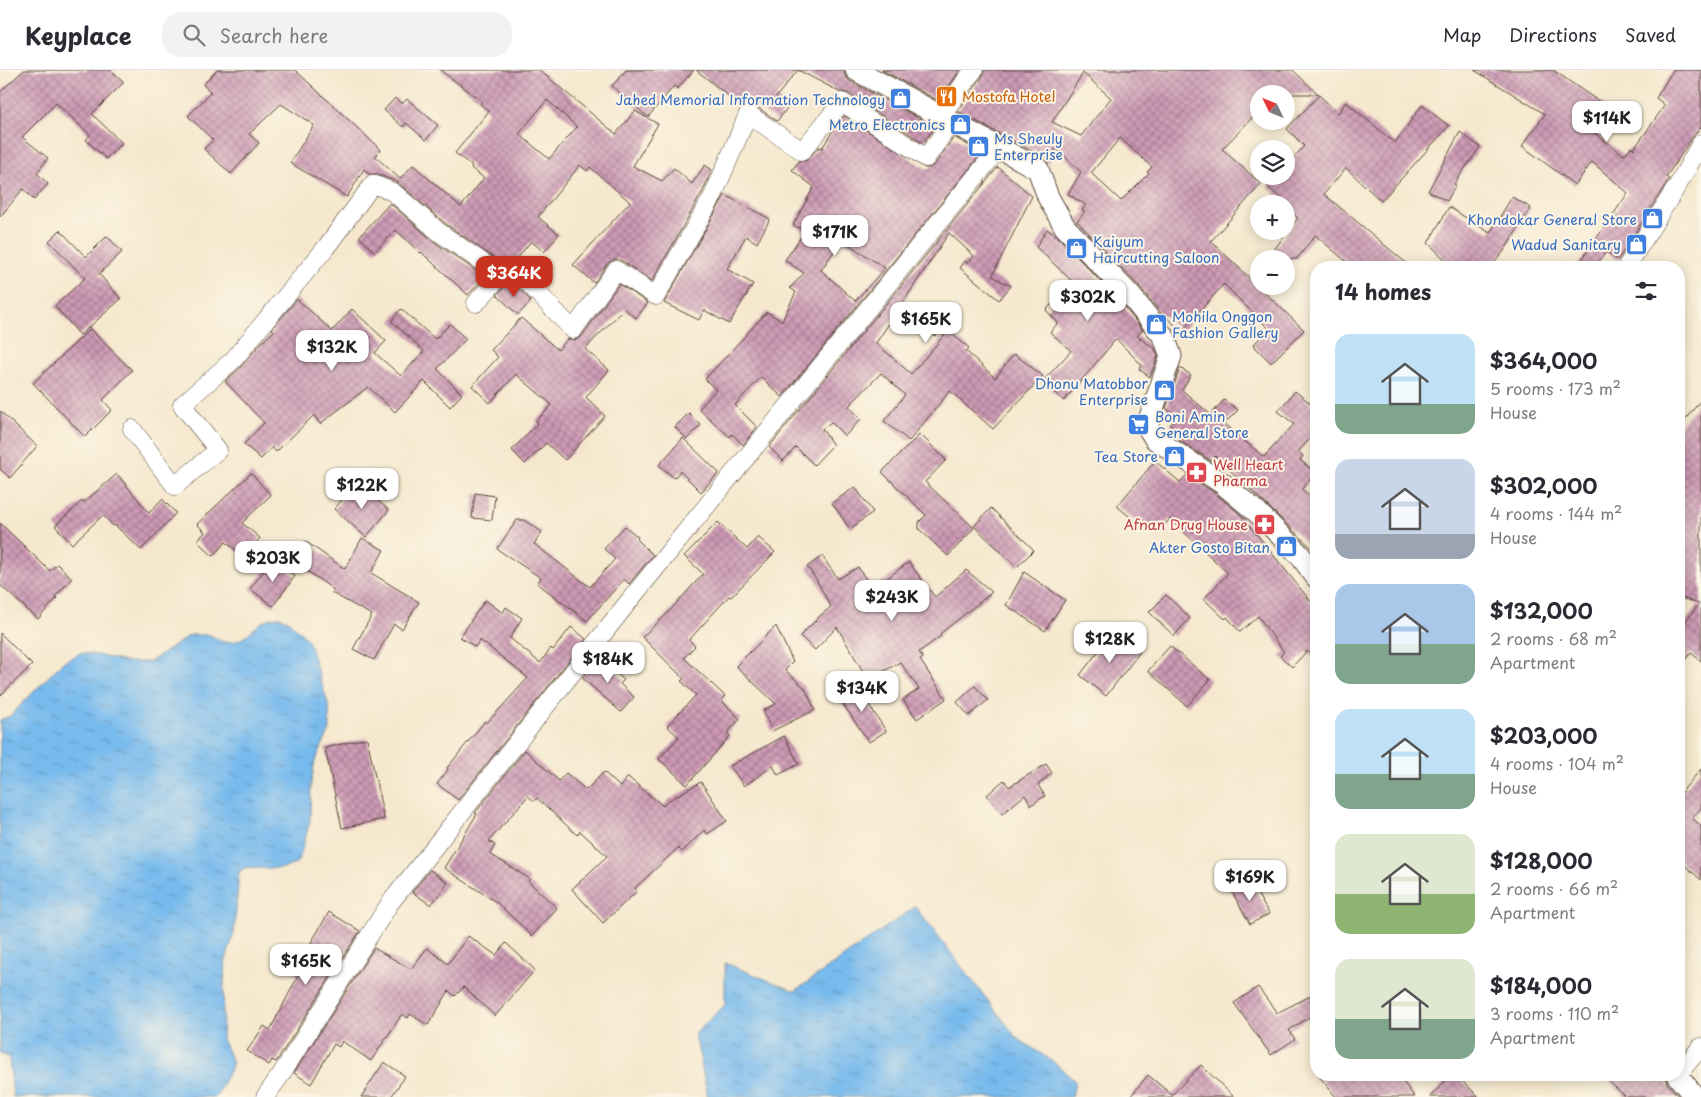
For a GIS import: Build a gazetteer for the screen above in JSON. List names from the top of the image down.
{
  "places": {
    "restaurant": ["Mostofa Hotel"],
    "shop": [
      "Jahed Memorial Information Technology",
      "Metro Electronics",
      "Ms Sheuly Enterprise",
      "Khondokar General Store",
      "Wadud Sanitary",
      "Kaiyum Haircutting Saloon",
      "Mohila Onggon Fashion Gallery",
      "Dhonu Matobbor Enterprise",
      "Tea Store",
      "Akter Gosto Bitan"
    ],
    "supermarket": ["Boni Amin General Store"],
    "pharmacy": ["Well Heart Pharma", "Afnan Drug House"]
  },
  "north": "top left",
  "page": {
    "header": "Keyplace",
    "search": "Search here",
    "nav": ["Map", "Directions", "Saved"],
    "map_buttons": ["+", "−"],
    "price": [
      "$114K",
      "$171K",
      "$364K",
      "$302K",
      "$165K",
      "$132K",
      "$122K",
      "$203K",
      "$243K",
      "$128K",
      "$184K",
      "$134K",
      "$169K",
      "$165K"
    ],
    "heading": "14 homes",
    "list": [
      {
        "name": "$364,000",
        "note": "5 rooms · 173 m² · House"
      },
      {
        "name": "$302,000",
        "note": "4 rooms · 144 m² · House"
      },
      {
        "name": "$132,000",
        "note": "2 rooms · 68 m² · Apartment"
      },
      {
        "name": "$203,000",
        "note": "4 rooms · 104 m² · House"
      },
      {
        "name": "$128,000",
        "note": "2 rooms · 66 m² · Apartment"
      },
      {
        "name": "$184,000",
        "note": "3 rooms · 110 m² · Apartment"
      }
    ]
  }
}
